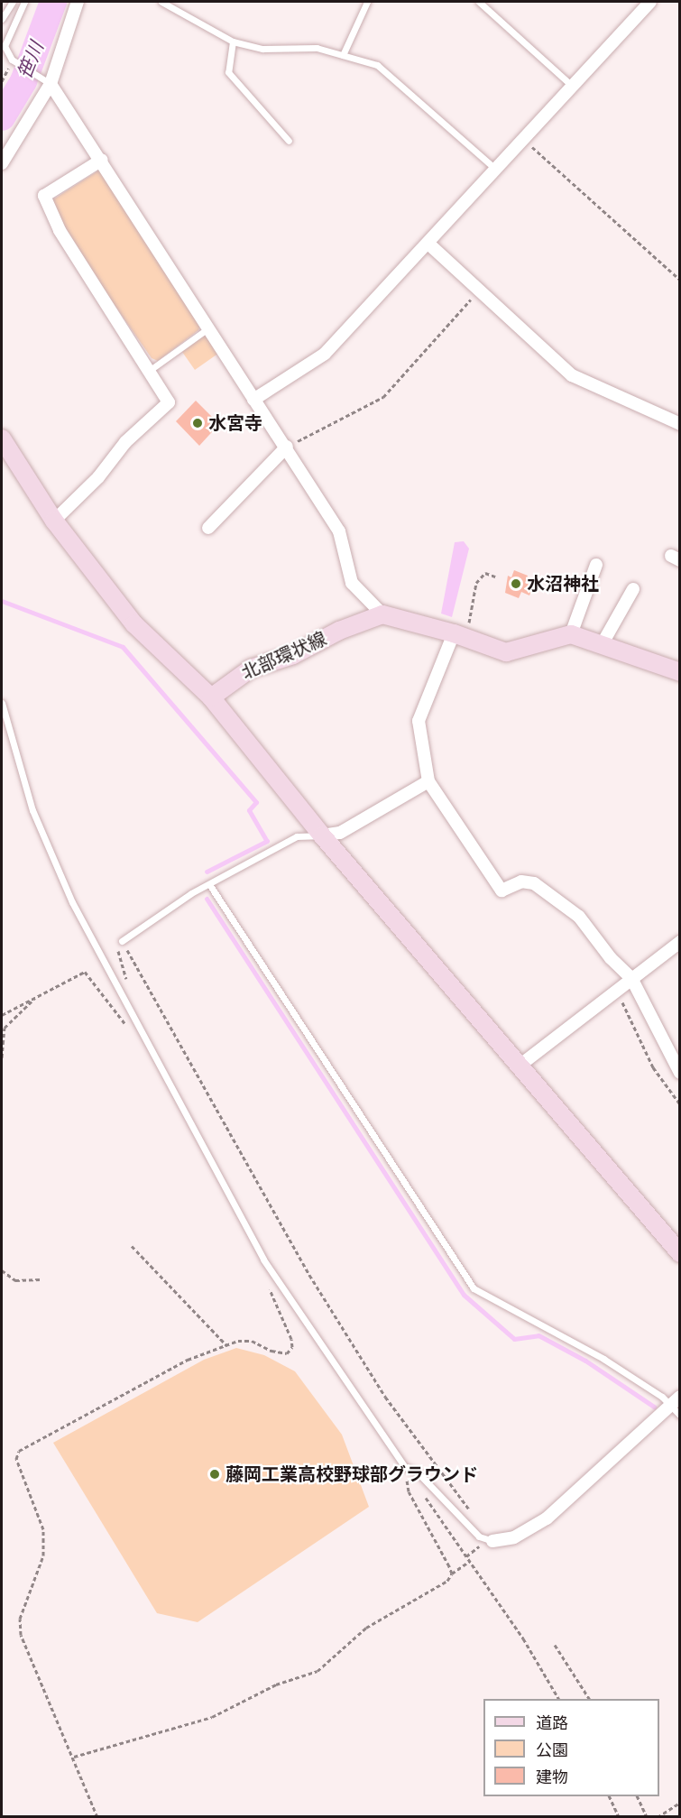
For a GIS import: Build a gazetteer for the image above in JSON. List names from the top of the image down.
{
  "streets": {
    "street": ["北部環状線"]
  },
  "water": ["笹川"],
  "places": ["水宮寺", "水沼神社", "藤岡工業高校野球部グラウンド"],
  "legend": ["道路", "公園", "建物"]
}
